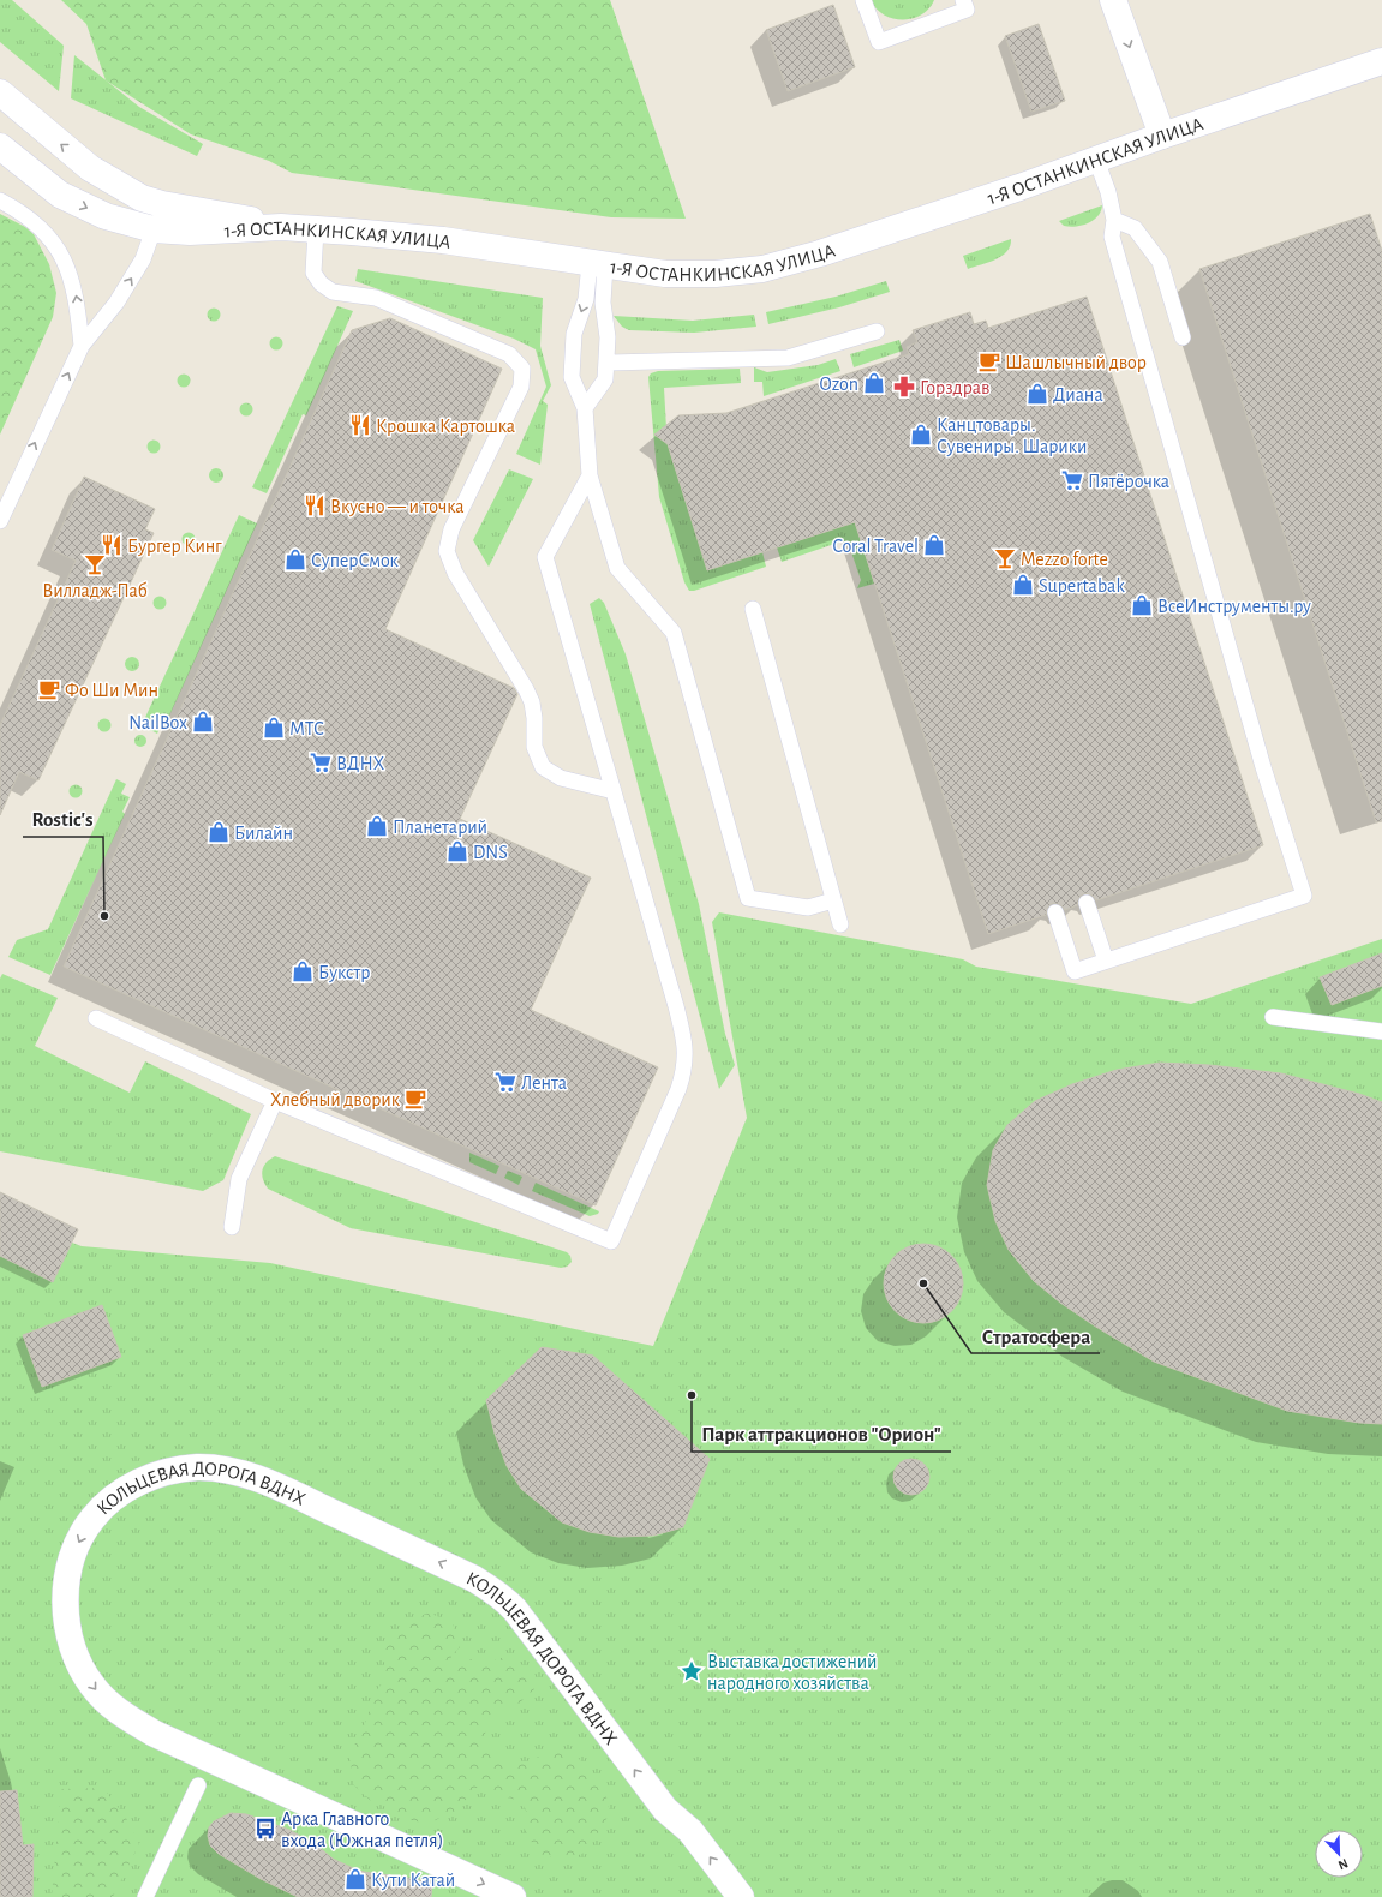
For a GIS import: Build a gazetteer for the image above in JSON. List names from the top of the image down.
{
  "streets": {
    "street": ["1-Я ОСТАНКИНСКАЯ УЛИЦА", "КОЛЬЦЕВАЯ ДОРОГА ВДНХ"]
  },
  "places": {
    "cafe": ["Шашлычный двор", "Фо Ши Мин", "Хлебный дворик"],
    "shop": [
      "Ozon",
      "Диана",
      "Канцтовары. Сувениры. Шарики",
      "Coral Travel",
      "СуперСмок",
      "Supertabak",
      "ВсеИнструменты.ру",
      "NailBox",
      "МТС",
      "Планетарий",
      "Билайн",
      "DNS",
      "Букстр",
      "Кути Катай"
    ],
    "pharmacy": ["Горздрав"],
    "restaurant": ["Крошка Картошка", "Вкусно — и точка", "Бургер Кинг"],
    "supermarket": ["Пятёрочка", "ВДНХ", "Лента"],
    "bar": ["Mezzo forte", "Вилладж-Паб"],
    "other": ["Rostic's", "Стратосфера", "Парк аттракционов \"Орион\""],
    "place": ["Выставка достижений народного хозяйства"],
    "bus stop": ["Арка Главного входа (Южная петля)"]
  },
  "north": "bottom right"
}
